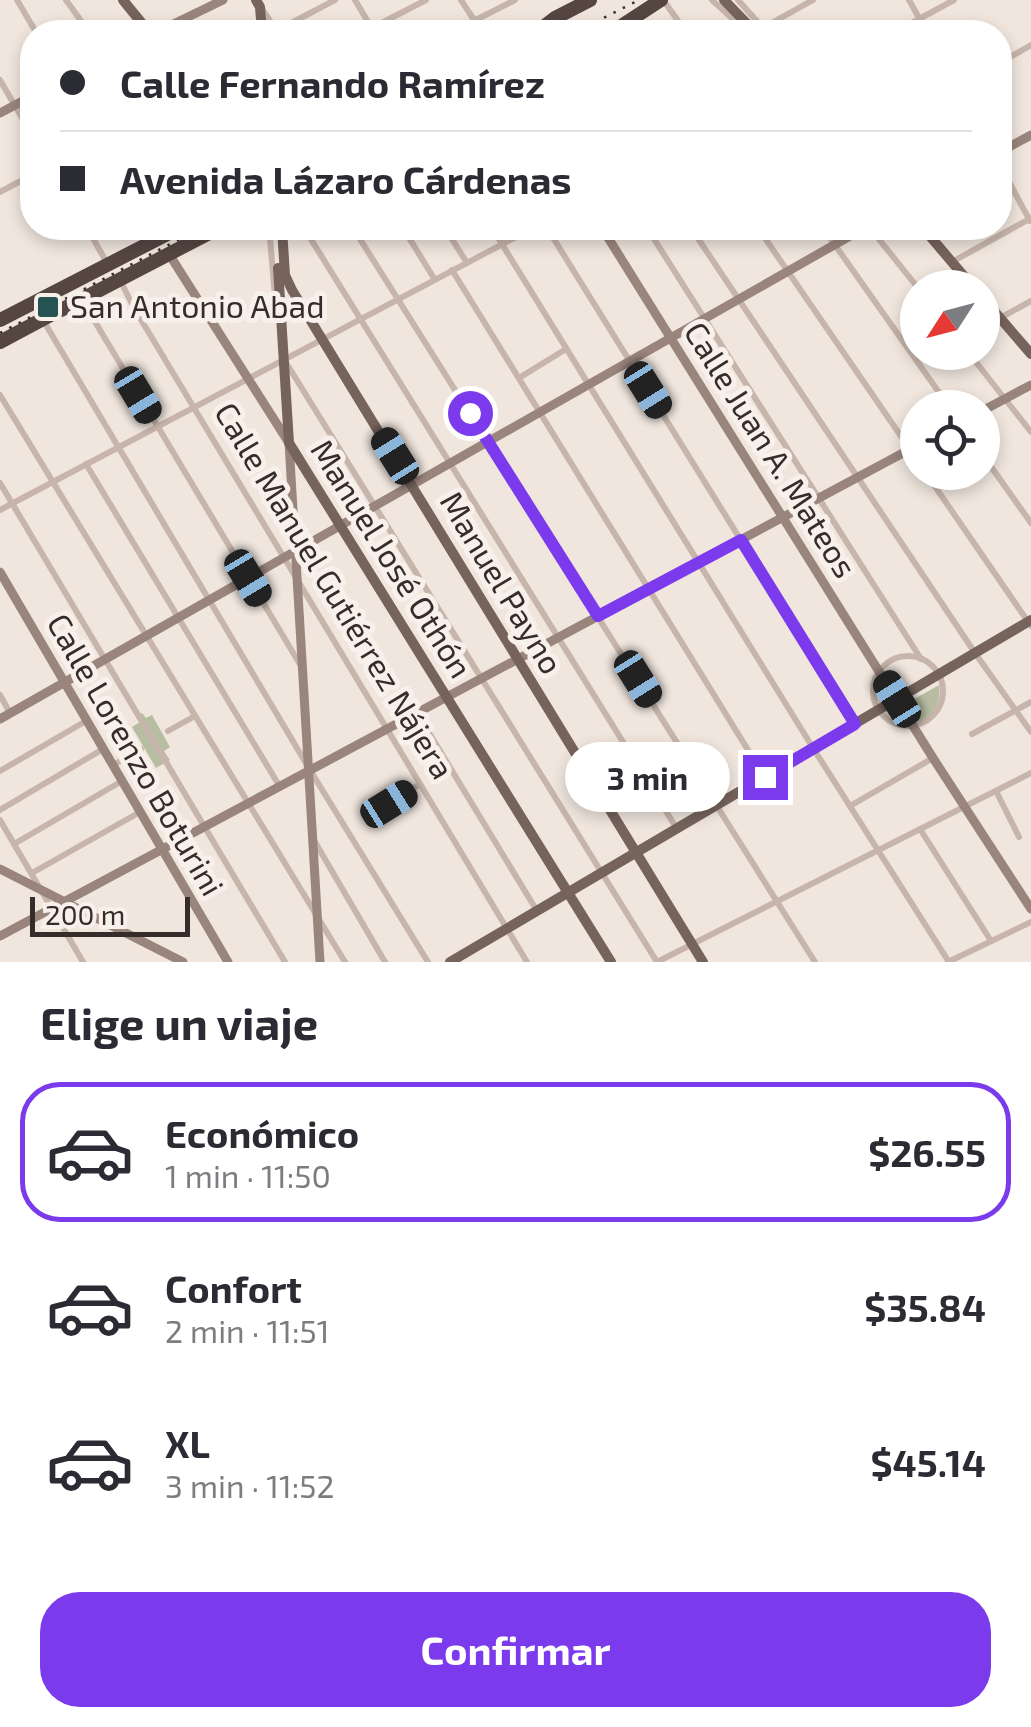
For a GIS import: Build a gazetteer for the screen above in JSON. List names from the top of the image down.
{
  "streets": {
    "main road": ["Manuel José Othón", "Manuel Payno"],
    "street": ["Calle Juan A. Mateos", "Calle Manuel Gutiérrez Nájera", "Calle Lorenzo Boturini"]
  },
  "places": {
    "transit": ["San Antonio Abad"]
  },
  "scale_bar": "200 m",
  "north": "bottom left",
  "page": {
    "banner": ["Calle Fernando Ramírez", "Avenida Lázaro Cárdenas"],
    "bubble": "3 min",
    "scale": "200 m",
    "heading": "Elige un viaje",
    "list": [
      {
        "name": "Económico",
        "note": "1 min · 11:50",
        "value": "$26.55"
      },
      {
        "name": "Confort",
        "note": "2 min · 11:51",
        "value": "$35.84"
      },
      {
        "name": "XL",
        "note": "3 min · 11:52",
        "value": "$45.14"
      }
    ],
    "buttons": "Confirmar"
  }
}
